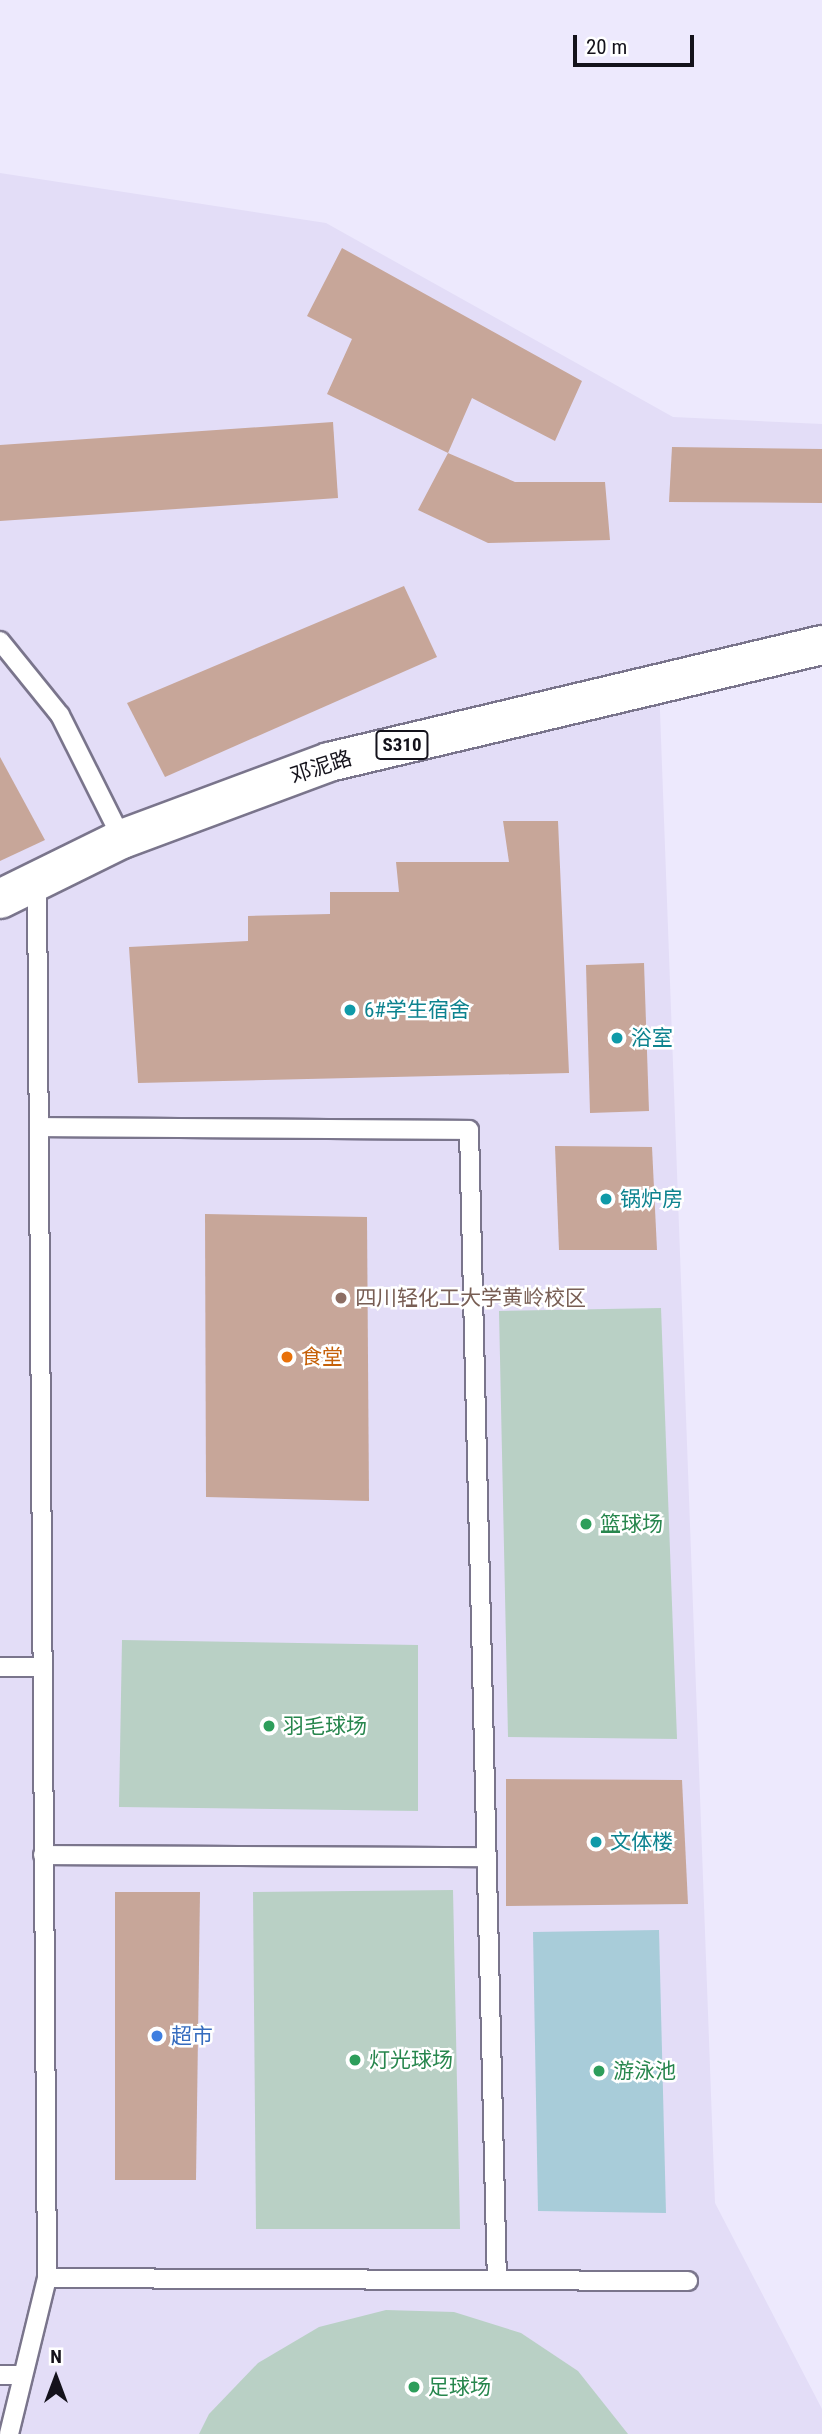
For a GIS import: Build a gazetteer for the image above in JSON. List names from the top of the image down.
{
  "streets": {
    "main road": ["S310", "邓泥路"]
  },
  "places": [
    "6#学生宿舍",
    "浴室",
    "锅炉房",
    "四川轻化工大学黄岭校区",
    "食堂",
    "篮球场",
    "羽毛球场",
    "文体楼",
    "超市",
    "灯光球场",
    "游泳池",
    "足球场"
  ],
  "scale_bar": "20 m",
  "north": "top"
}
